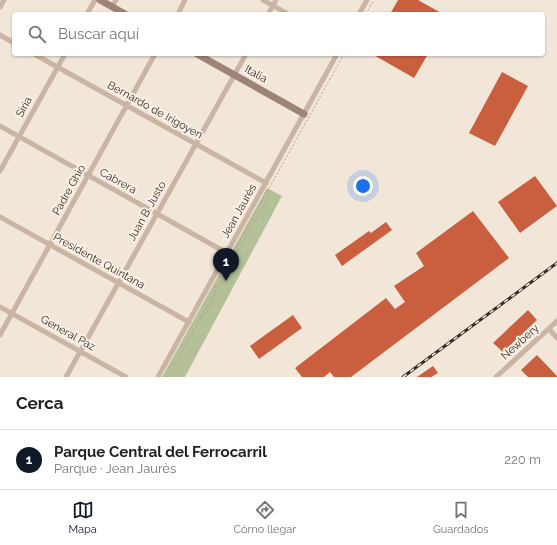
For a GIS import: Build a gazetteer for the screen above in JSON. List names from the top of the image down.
{
  "streets": {
    "street": [
      "Italia",
      "Siria",
      "Bernardo de Irigoyen",
      "Cabrera",
      "Padre Ghio",
      "Juan B. Justo",
      "Jean Jaurès",
      "Presidente Quintana",
      "General Paz",
      "Newbery"
    ]
  },
  "crossings": [
    ["Italia", "Juan B. Justo"],
    ["Italia", "Jean Jaurès"],
    ["Siria", "Bernardo de Irigoyen"],
    ["Siria", "Cabrera"],
    ["Bernardo de Irigoyen", "Padre Ghio"],
    ["Bernardo de Irigoyen", "Juan B. Justo"],
    ["Bernardo de Irigoyen", "Jean Jaurès"],
    ["Cabrera", "Padre Ghio"],
    ["Cabrera", "Juan B. Justo"],
    ["Cabrera", "Jean Jaurès"],
    ["Padre Ghio", "Presidente Quintana"],
    ["Padre Ghio", "General Paz"],
    ["Juan B. Justo", "Presidente Quintana"],
    ["Juan B. Justo", "General Paz"],
    ["Jean Jaurès", "Presidente Quintana"]
  ],
  "page": {
    "search": "Buscar aquí",
    "pins": "1",
    "heading": "Cerca",
    "list": [
      {
        "mark": "1",
        "name": "Parque Central del Ferrocarril",
        "note": "Parque · Jean Jaurès",
        "value": "220 m"
      }
    ],
    "nav": ["Mapa", "Cómo llegar", "Guardados"]
  }
}
